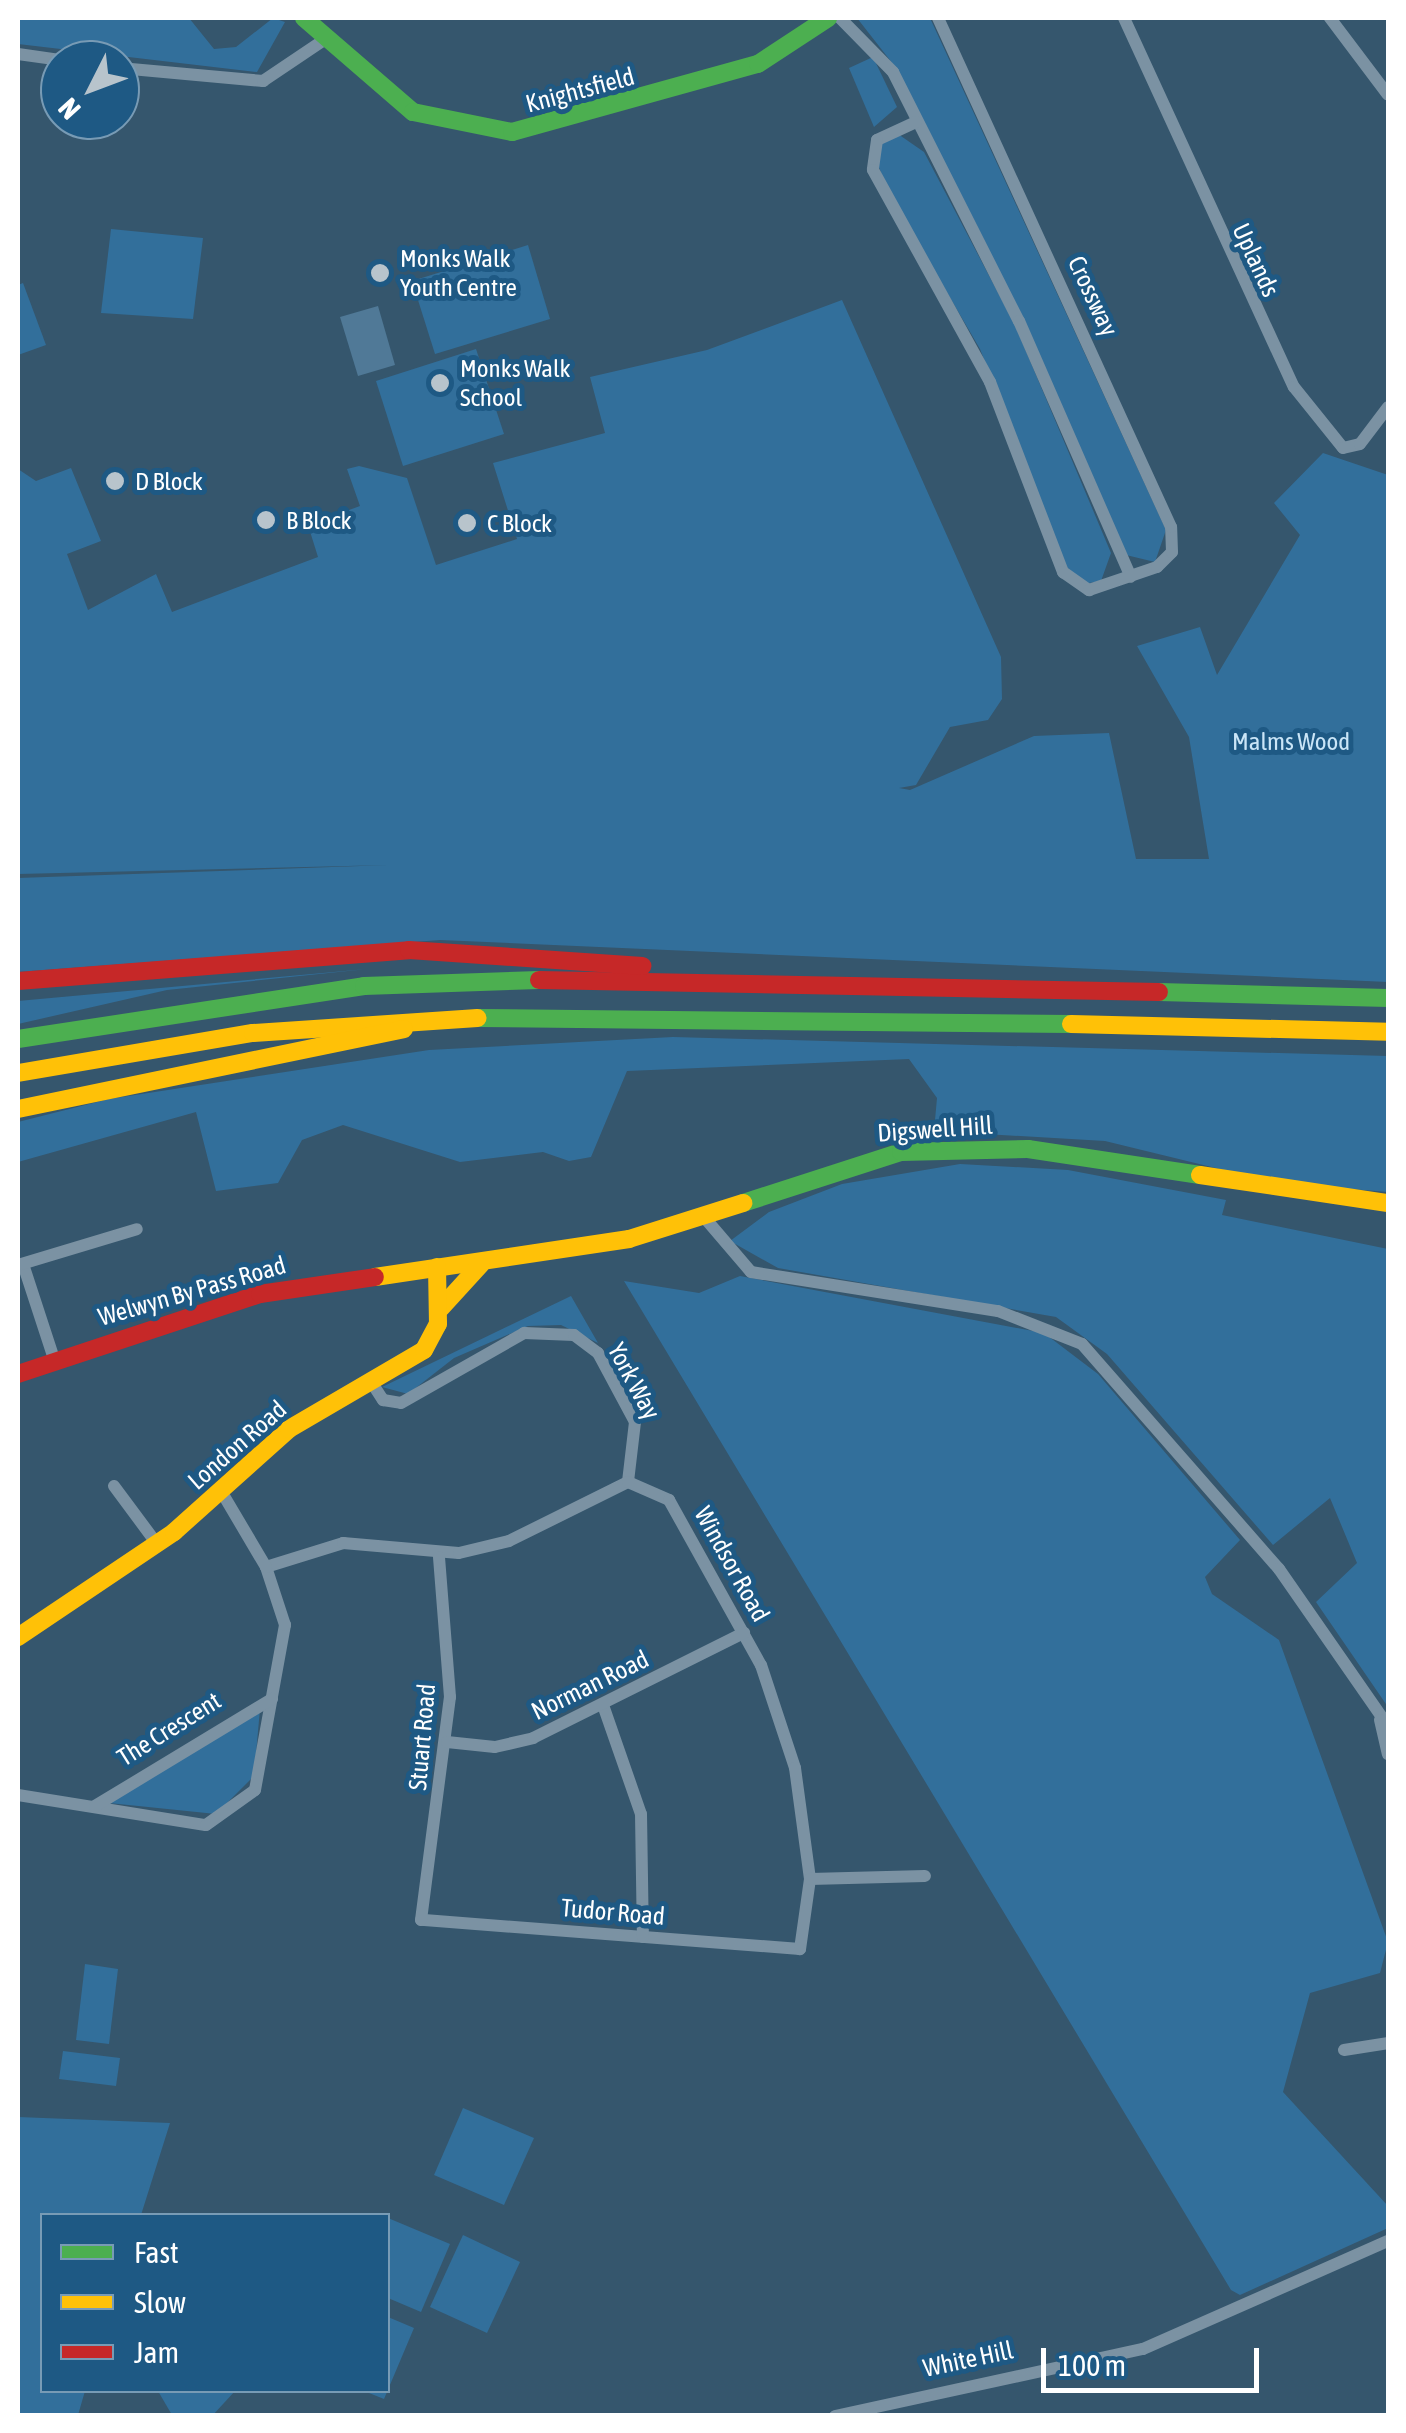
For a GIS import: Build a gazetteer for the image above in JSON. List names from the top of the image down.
{
  "streets": {
    "main road": [
      "Knightsfield",
      "Digswell Hill",
      "Welwyn By Pass Road",
      "London Road"
    ],
    "street": [
      "Uplands",
      "Crossway",
      "York Way",
      "Windsor Road",
      "Norman Road",
      "The Crescent",
      "Stuart Road",
      "Tudor Road",
      "White Hill"
    ]
  },
  "crossings": [
    ["Digswell Hill", "Welwyn By Pass Road"],
    ["York Way", "London Road"],
    ["York Way", "Windsor Road"],
    ["Windsor Road", "Norman Road"],
    ["Windsor Road", "Tudor Road"],
    ["Norman Road", "Stuart Road"],
    ["Stuart Road", "Tudor Road"]
  ],
  "parks": ["Malms Wood"],
  "places": [
    "Monks Walk Youth Centre",
    "Monks Walk School",
    "D Block",
    "B Block",
    "C Block"
  ],
  "legend": ["Fast", "Slow", "Jam"],
  "scale_bar": "100 m",
  "north": "bottom left"
}
